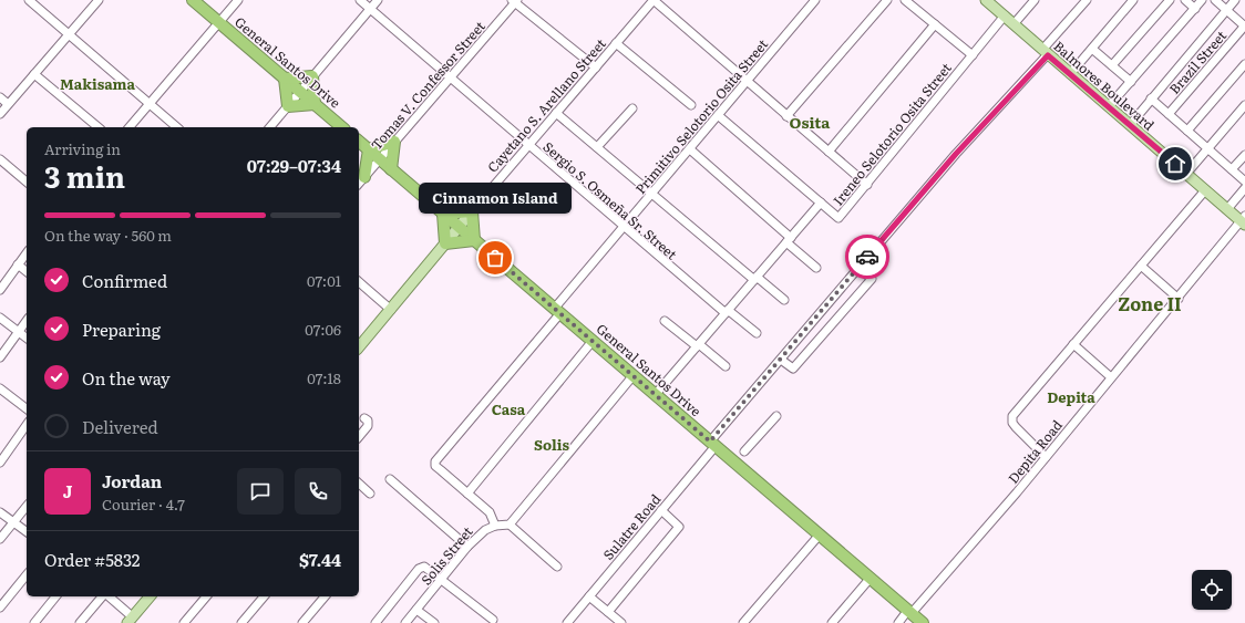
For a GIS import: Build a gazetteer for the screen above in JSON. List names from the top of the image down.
{
  "streets": {
    "highway": ["General Santos Drive"],
    "main road": ["Balmores Boulevard", "Cayetano S. Arellano Street"],
    "street": [
      "Brazil Street",
      "Tomas V. Confessor Street",
      "Primitivo Selotorio Osita Street",
      "Ireneo Selotorio Osita Street",
      "Sergio S. Osmeña Sr. Street",
      "Depita Road",
      "Sulatre Road",
      "Solis Street"
    ]
  },
  "crossings": [
    ["General Santos Drive", "Tomas V. Confessor Street"],
    ["General Santos Drive", "Cayetano S. Arellano Street"],
    ["General Santos Drive", "Primitivo Selotorio Osita Street"],
    ["General Santos Drive", "Ireneo Selotorio Osita Street"],
    ["General Santos Drive", "Depita Road"],
    ["General Santos Drive", "Sulatre Road"],
    ["Tomas V. Confessor Street", "Sergio S. Osmeña Sr. Street"],
    ["Balmores Boulevard", "Ireneo Selotorio Osita Street"],
    ["Balmores Boulevard", "Depita Road"],
    ["Balmores Boulevard", "Sulatre Road"],
    ["Cayetano S. Arellano Street", "Sergio S. Osmeña Sr. Street"],
    ["Primitivo Selotorio Osita Street", "Sergio S. Osmeña Sr. Street"],
    ["Ireneo Selotorio Osita Street", "Sergio S. Osmeña Sr. Street"]
  ],
  "districts": [
    "Makisama",
    "Osita",
    "Zone II",
    "Depita",
    "Casa",
    "Solis"
  ],
  "places": ["Cinnamon Island"],
  "page": {
    "heading": ["3 min", "Arriving in", "07:29–07:34"],
    "panel": [
      "Jordan",
      "Courier · 4.7",
      "Order #5832",
      "$7.44"
    ],
    "bubble": "Cinnamon Island",
    "bar": "On the way · 560 m",
    "list": [
      ["Confirmed", "07:01"],
      ["Preparing", "07:06"],
      ["On the way", "07:18"],
      "Delivered"
    ],
    "round": "J"
  }
}
